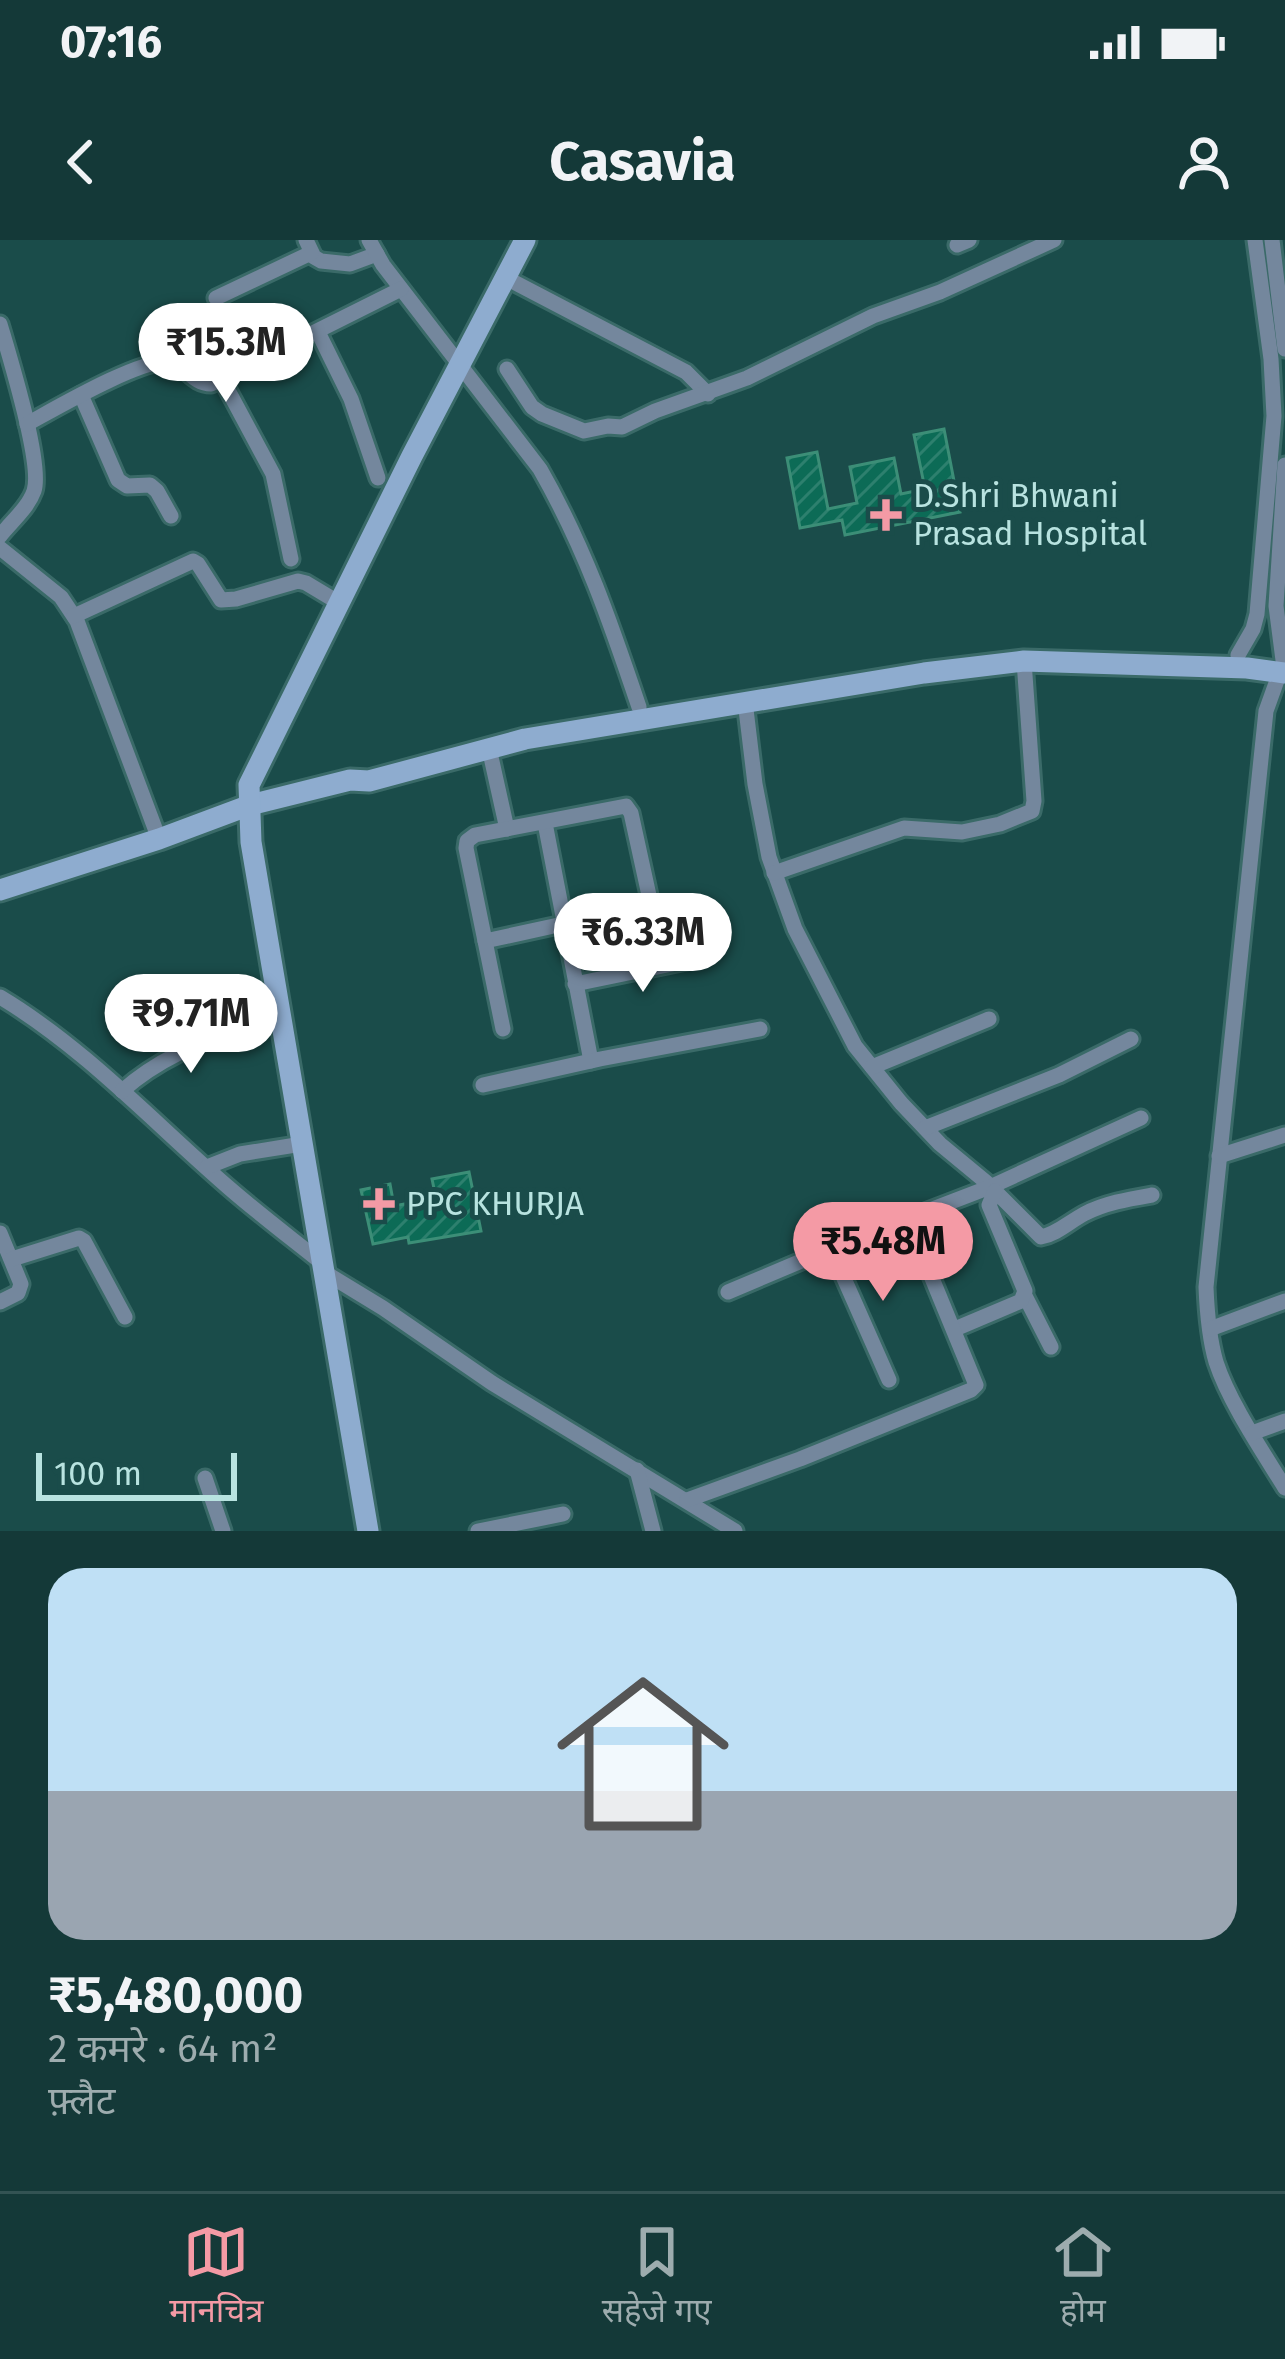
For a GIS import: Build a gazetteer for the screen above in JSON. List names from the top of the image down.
{
  "places": {
    "health": ["D.Shri Bhwani Prasad Hospital", "PPC KHURJA"]
  },
  "scale_bar": "100 m",
  "page": {
    "status": "07:16",
    "header": "Casavia",
    "price": [
      "₹15.3M",
      "₹6.33M",
      "₹9.71M",
      "₹5.48M"
    ],
    "scale": "100 m",
    "list": [
      {
        "name": "₹5,480,000",
        "note": "2 कमरे · 64 m² · फ़्लैट"
      }
    ],
    "tabs": ["मानचित्र", "सहेजे गए", "होम"]
  }
}
